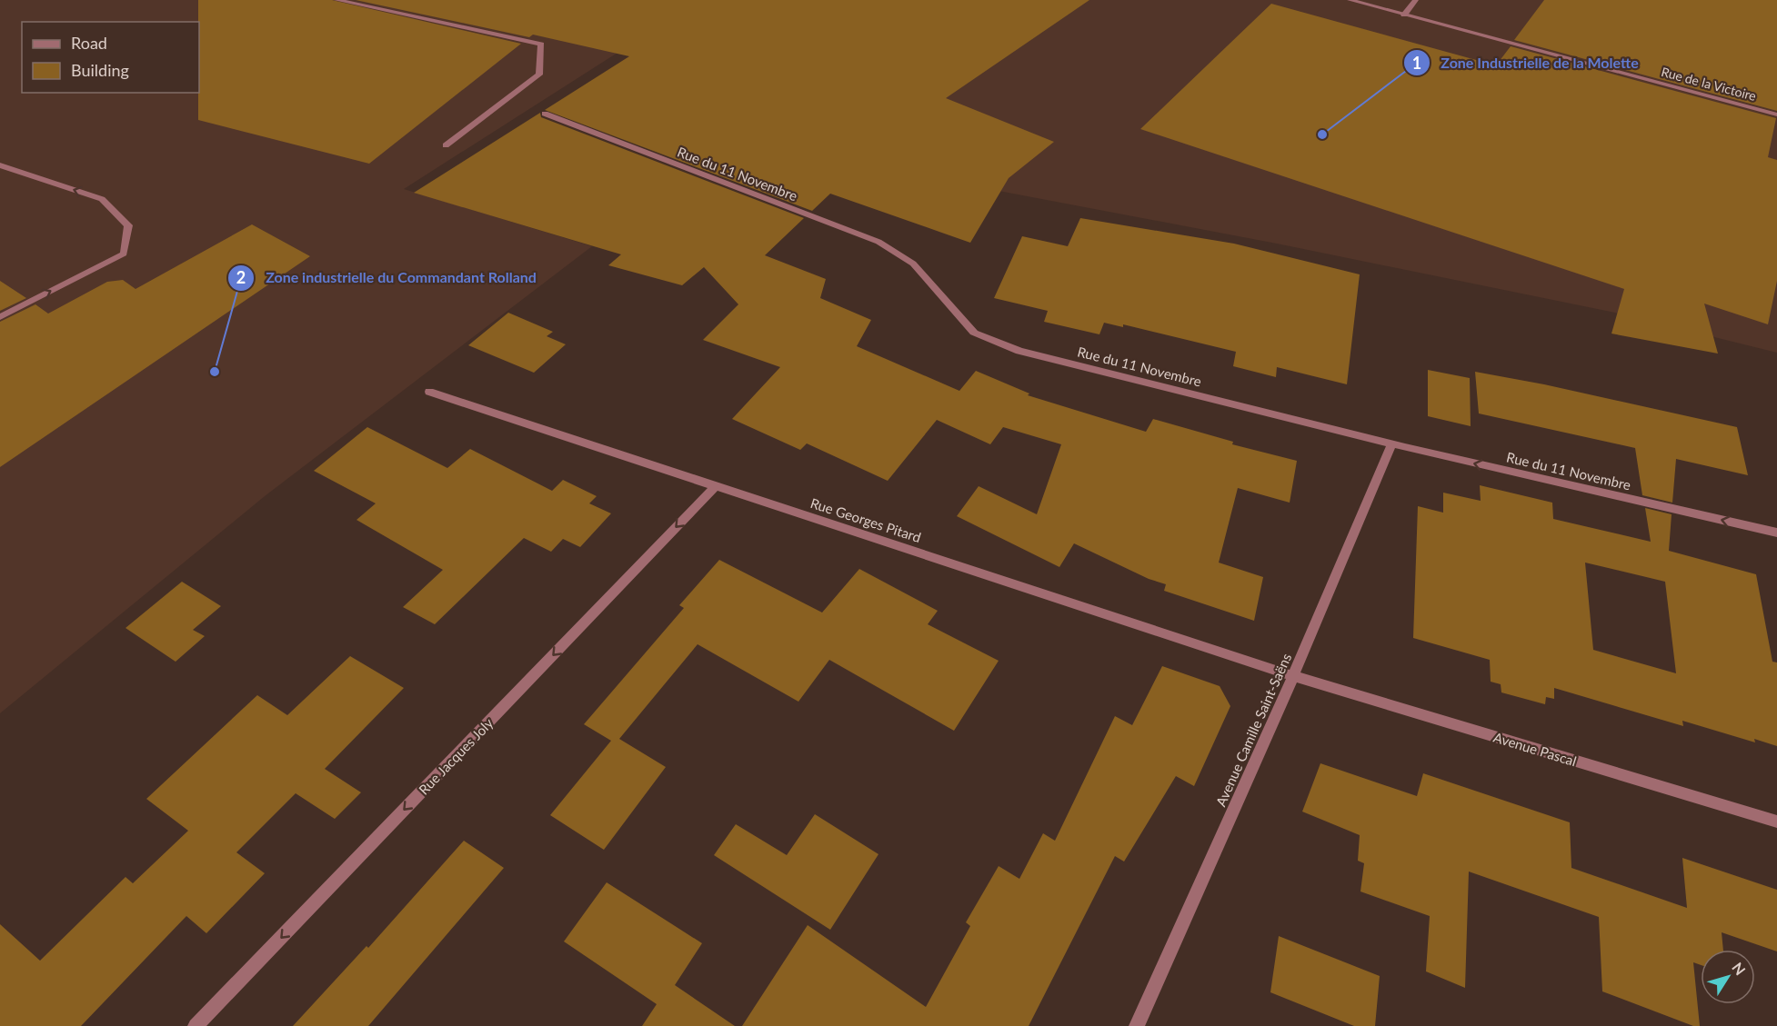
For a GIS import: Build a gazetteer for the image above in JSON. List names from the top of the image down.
{
  "streets": {
    "street": [
      "Rue de la Victoire",
      "Rue du 11 Novembre",
      "Rue Georges Pitard",
      "Avenue Camille Saint-Saëns",
      "Avenue Pascal",
      "Rue Jacques Joly"
    ]
  },
  "crossings": [
    ["Rue du 11 Novembre", "Avenue Camille Saint-Saëns"],
    ["Rue Georges Pitard", "Avenue Camille Saint-Saëns"],
    ["Rue Georges Pitard", "Avenue Pascal"],
    ["Rue Georges Pitard", "Rue Jacques Joly"],
    ["Avenue Camille Saint-Saëns", "Avenue Pascal"]
  ],
  "one_way": ["Rue Jacques Joly"],
  "places": ["Zone Industrielle de la Molette", "Zone industrielle du Commandant Rolland"],
  "legend": ["Road", "Building"],
  "north": "top right"
}
